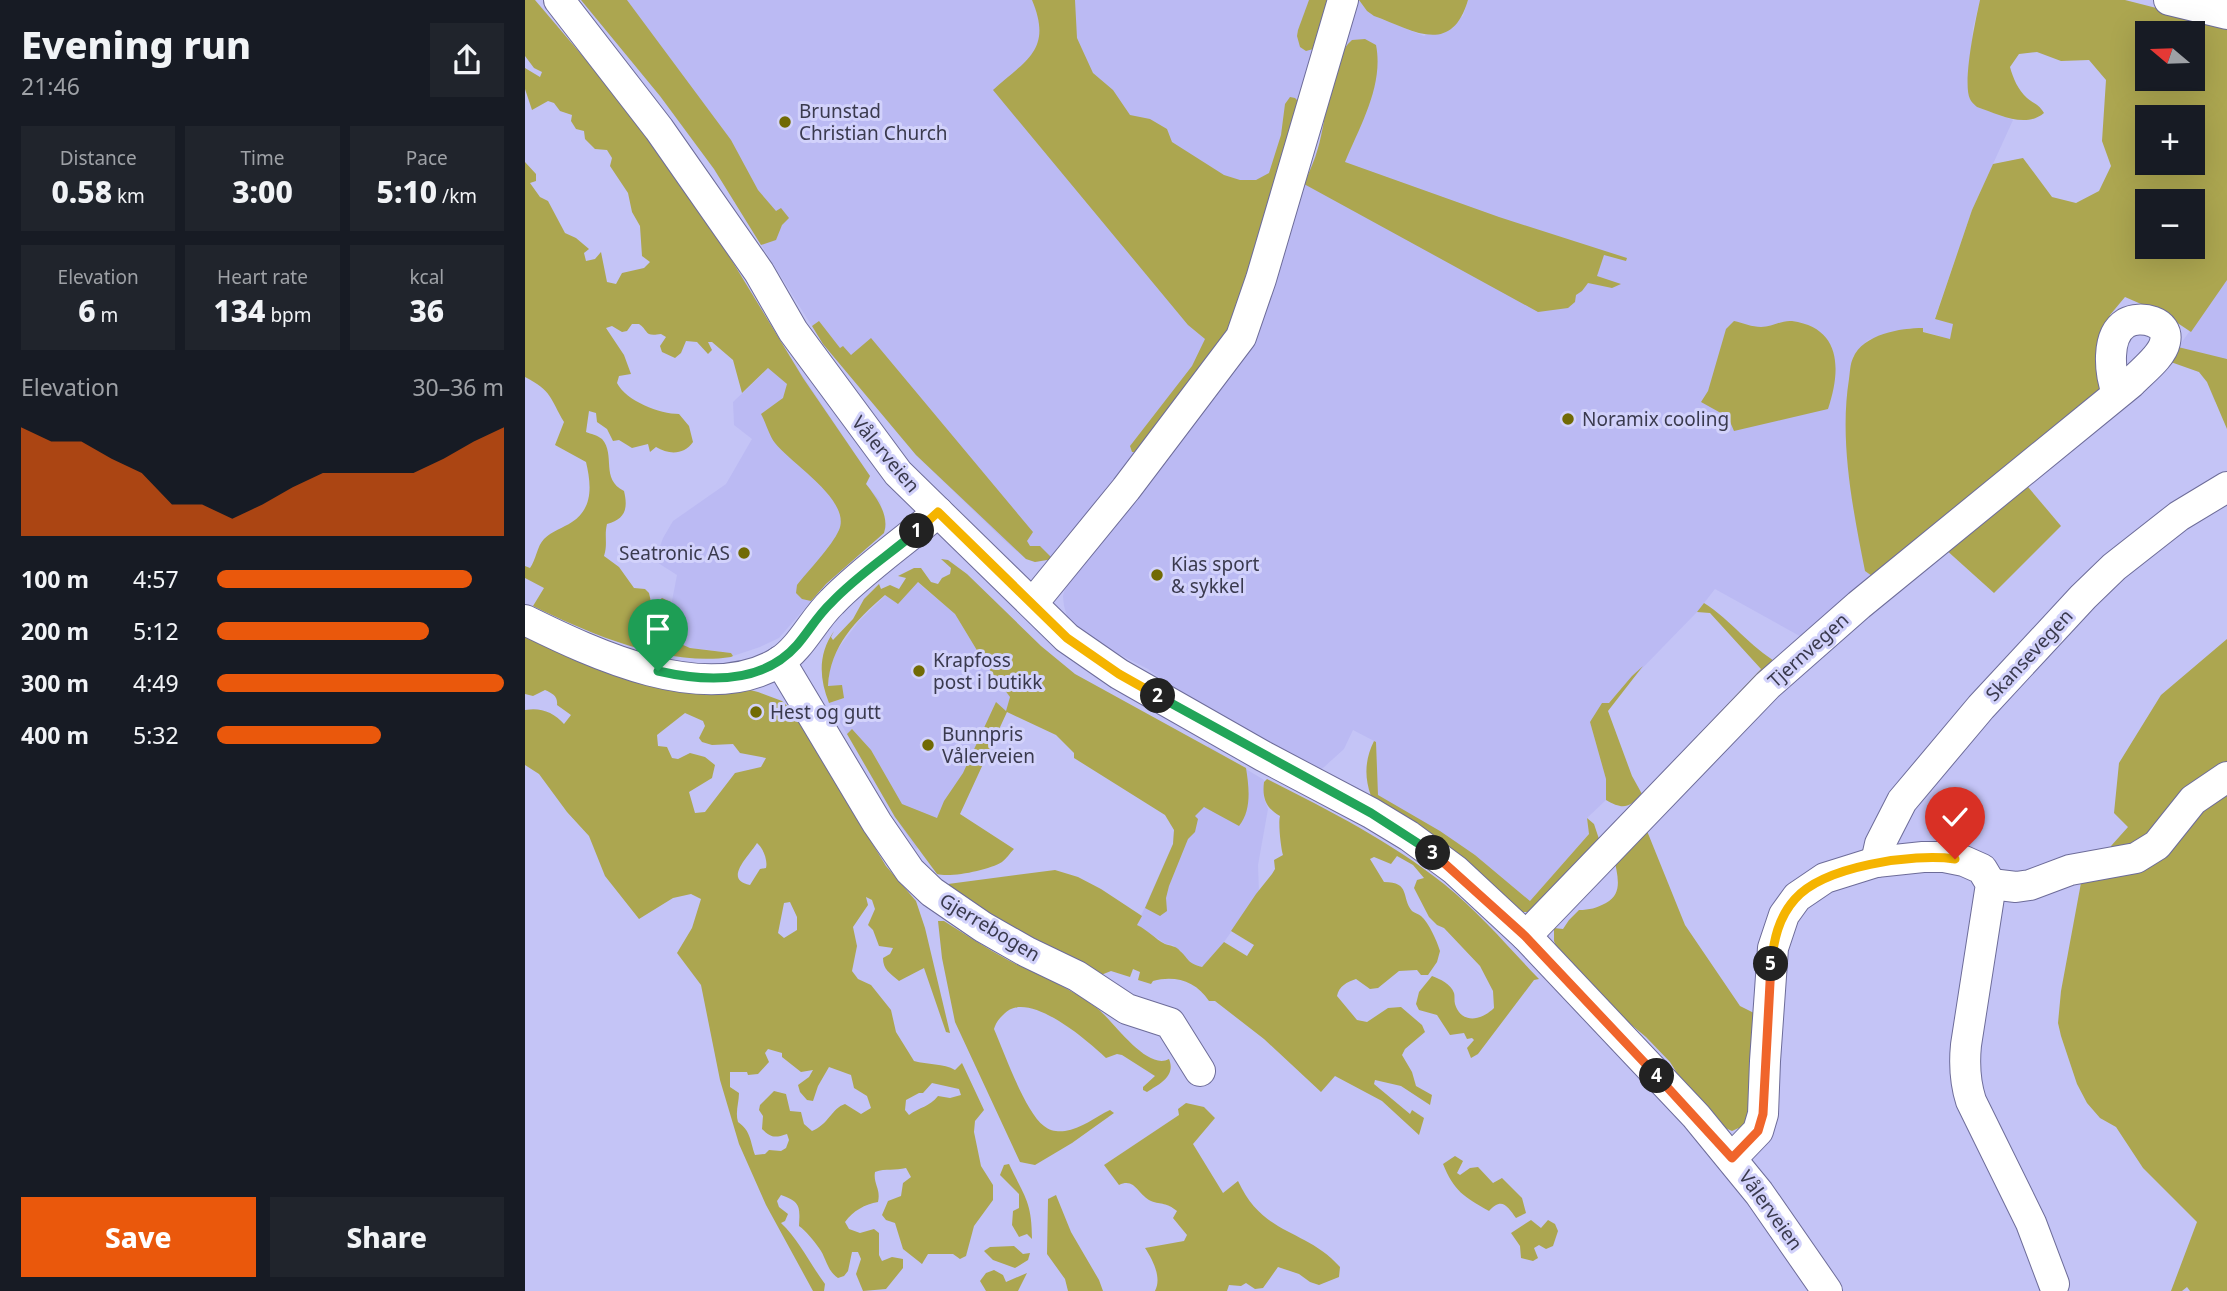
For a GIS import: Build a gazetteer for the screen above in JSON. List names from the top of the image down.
{
  "streets": {
    "street": [
      "Vålerveien",
      "Tjernvegen",
      "Skansevegen",
      "Gjerrebogen"
    ]
  },
  "crossings": [
    ["Vålerveien", "Tjernvegen"]
  ],
  "places": [
    "Brunstad Christian Church",
    "Noramix cooling",
    "Seatronic AS",
    "Kias sport & sykkel",
    "Krapfoss post i butikk",
    "Hest og gutt",
    "Bunnpris Vålerveien"
  ],
  "north": "left",
  "page": {
    "heading": ["Evening run", "21:46"],
    "map_buttons": ["+", "−"],
    "stats": [
      ["Distance", "0.58 km"],
      ["Time", "3:00"],
      ["Pace", "5:10 /km"],
      ["Elevation", "6 m"],
      ["Heart rate", "134 bpm"],
      ["kcal", "36"]
    ],
    "chart": ["Elevation", "30–36 m"],
    "pins": [
      "1",
      "2",
      "3",
      "5",
      "4"
    ],
    "list": [
      {
        "name": "100 m",
        "note": "4:57"
      },
      {
        "name": "200 m",
        "note": "5:12"
      },
      {
        "name": "300 m",
        "note": "4:49"
      },
      {
        "name": "400 m",
        "note": "5:32"
      }
    ],
    "buttons": ["Save", "Share"]
  }
}
